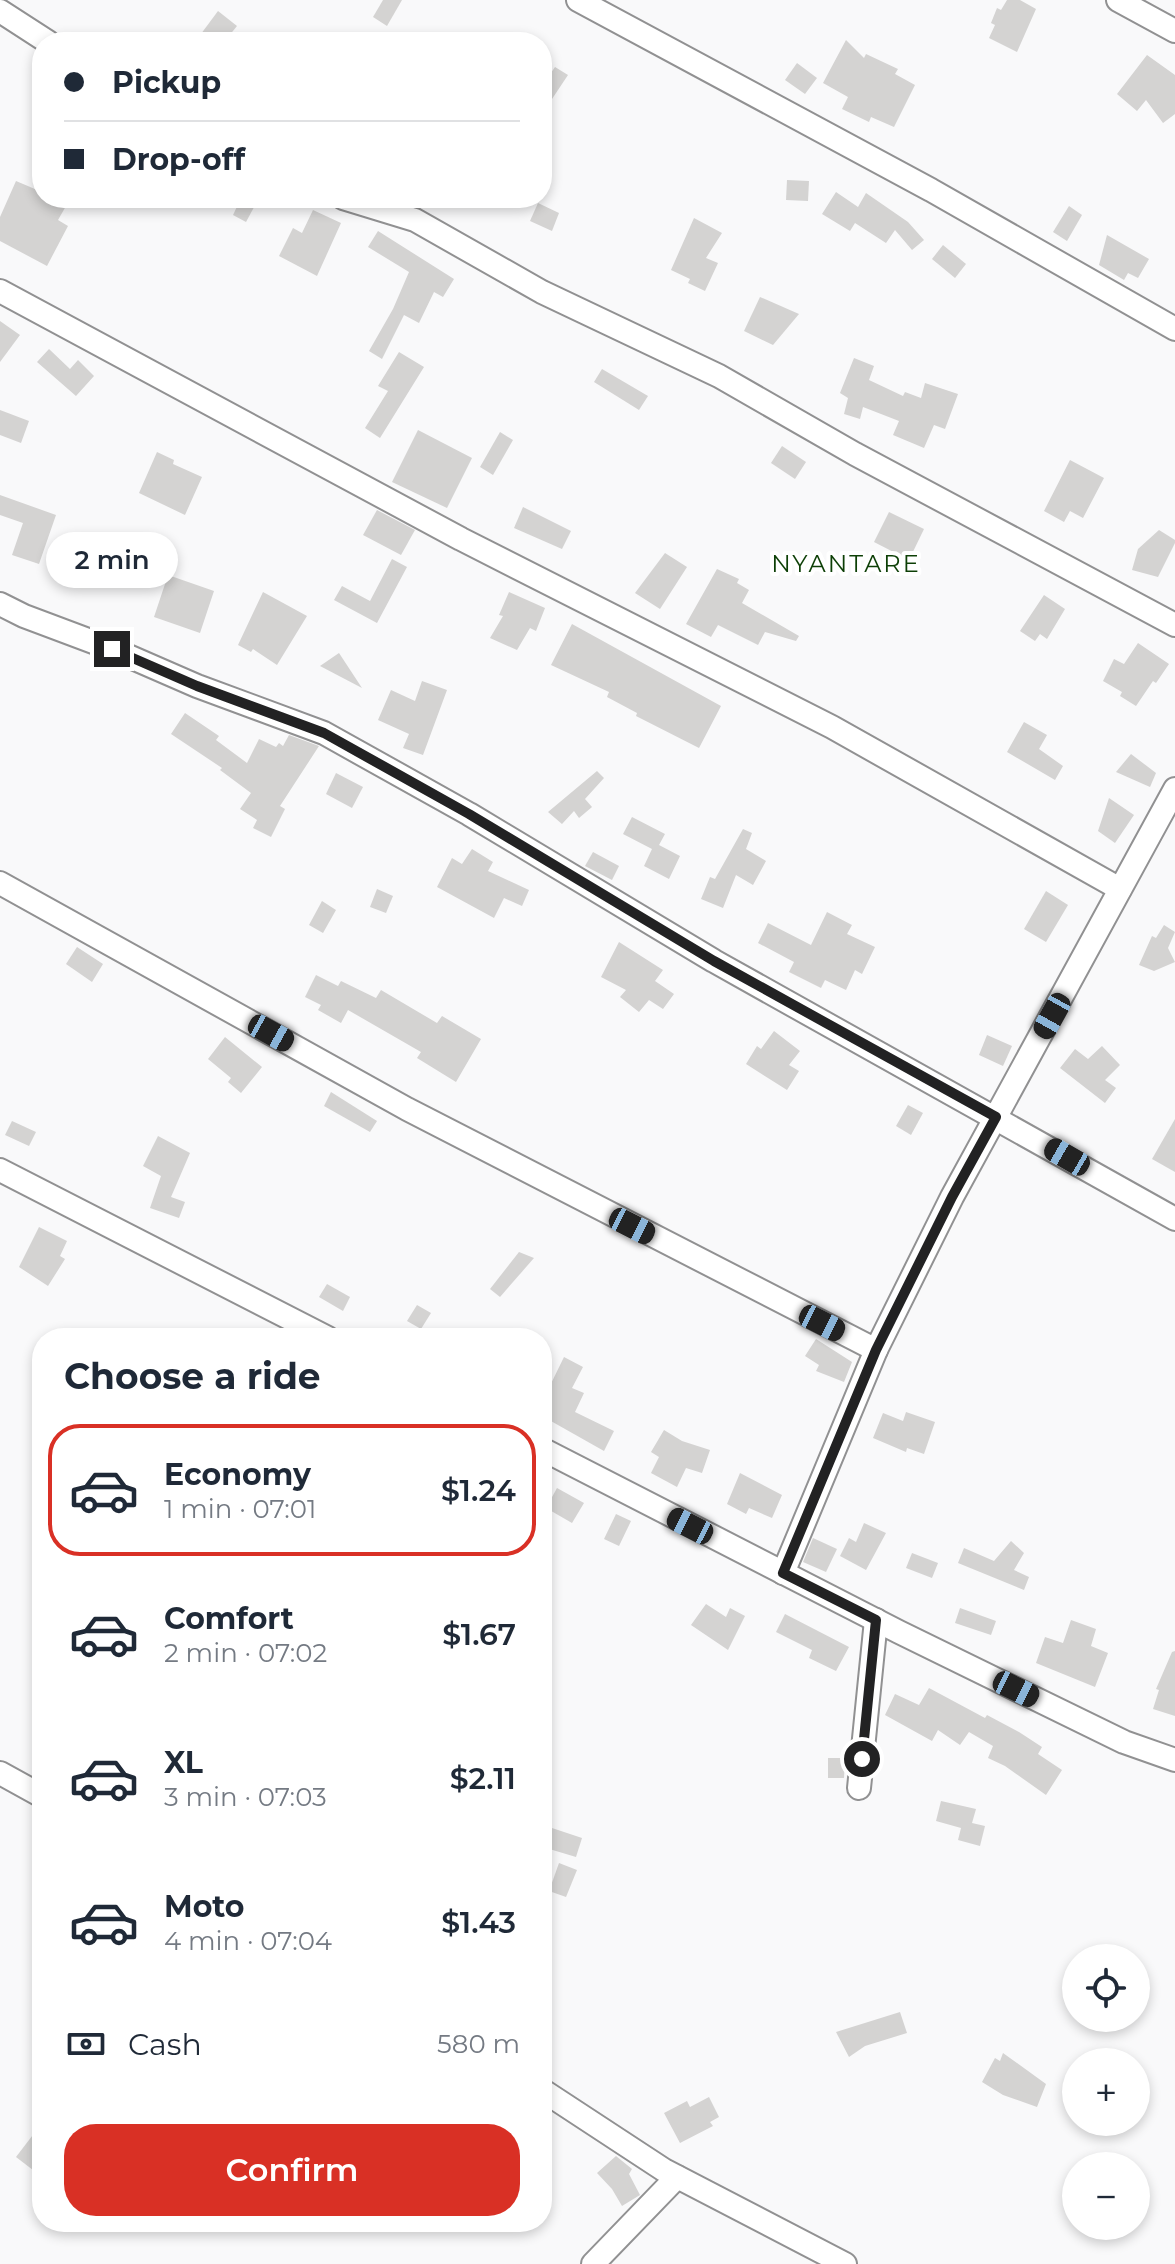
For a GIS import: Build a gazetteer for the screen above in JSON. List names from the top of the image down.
{
  "districts": ["NYANTARE"],
  "page": {
    "banner": ["Pickup", "Drop-off"],
    "bubble": "2 min",
    "heading": "Choose a ride",
    "list": [
      {
        "name": "Economy",
        "note": "1 min · 07:01",
        "value": "$1.24"
      },
      {
        "name": "Comfort",
        "note": "2 min · 07:02",
        "value": "$1.67"
      },
      {
        "name": "XL",
        "note": "3 min · 07:03",
        "value": "$2.11"
      },
      {
        "name": "Moto",
        "note": "4 min · 07:04",
        "value": "$1.43"
      }
    ],
    "map_buttons": ["+", "−"],
    "pay": ["Cash", "580 m"],
    "buttons": "Confirm"
  }
}
